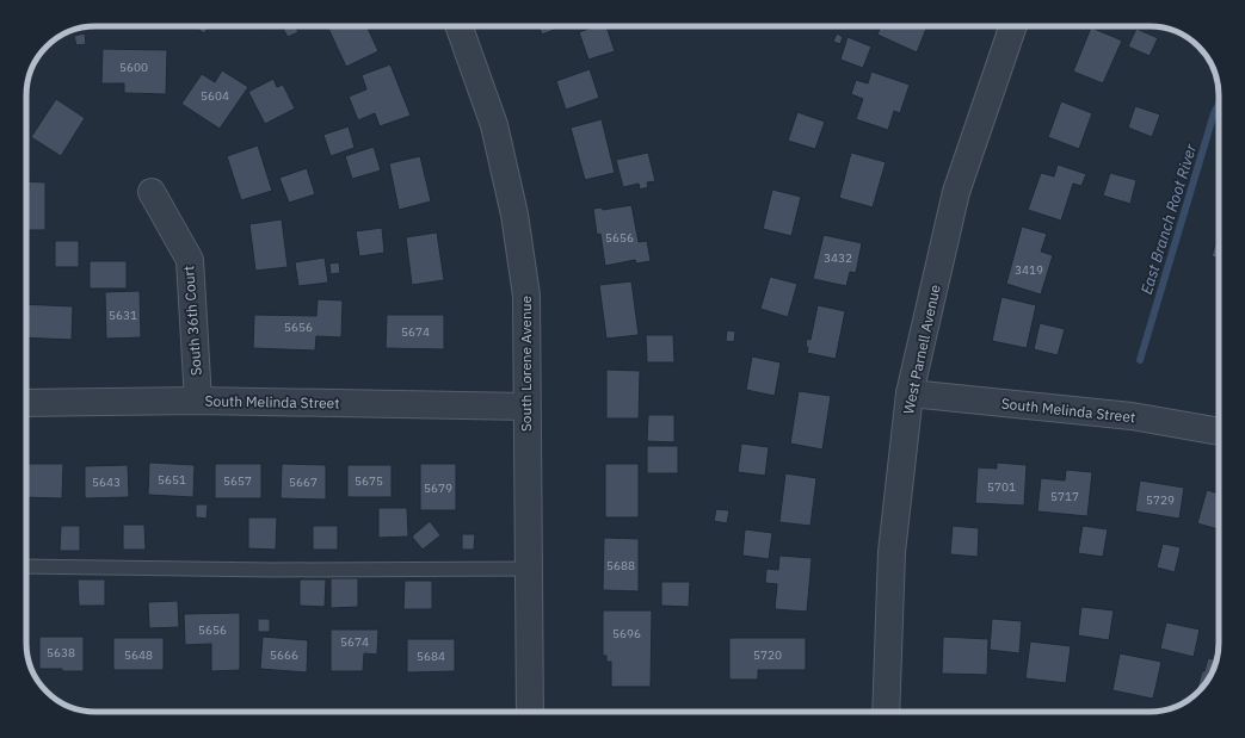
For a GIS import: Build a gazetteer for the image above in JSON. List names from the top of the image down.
{
  "streets": {
    "street": [
      "South 36th Court",
      "West Parnell Avenue",
      "South Lorene Avenue",
      "South Melinda Street"
    ]
  },
  "crossings": [
    ["South 36th Court", "South Melinda Street"],
    ["West Parnell Avenue", "South Melinda Street"],
    ["South Lorene Avenue", "South Melinda Street"]
  ],
  "water": ["East Branch Root River"],
  "house_numbers": [
    "5600",
    "5604",
    "5656",
    "3432",
    "3419",
    "5631",
    "5656",
    "5674",
    "5651",
    "5657",
    "5675",
    "5643",
    "5667",
    "5701",
    "5679",
    "5717",
    "5729",
    "5688",
    "5656",
    "5696",
    "5674",
    "5638",
    "5648",
    "5666",
    "5720",
    "5684"
  ]
}
